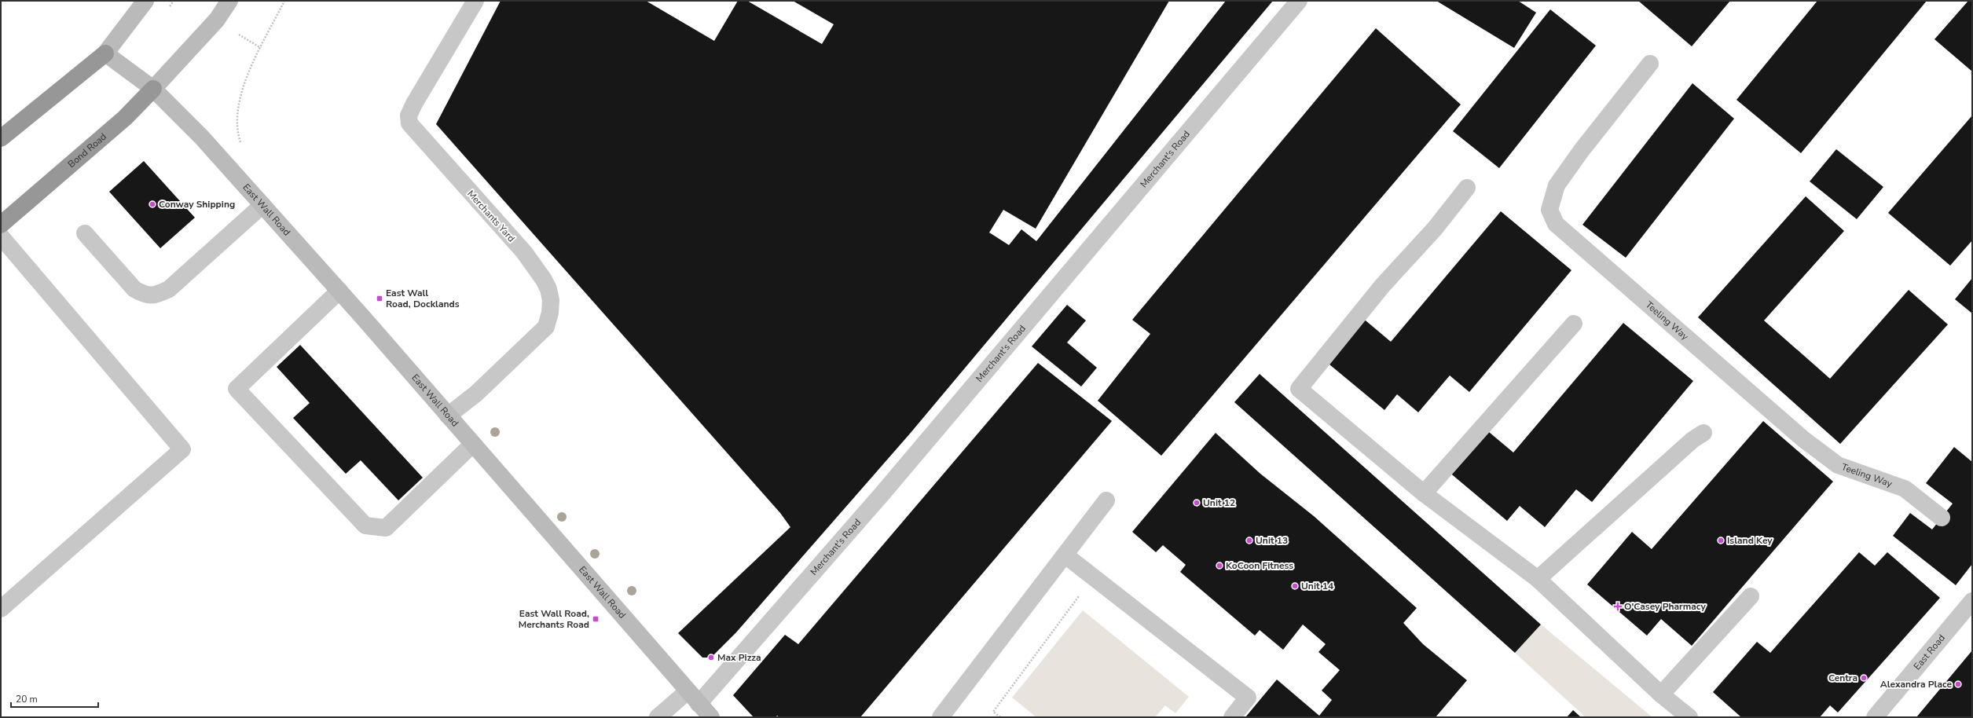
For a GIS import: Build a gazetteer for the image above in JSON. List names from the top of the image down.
{
  "streets": {
    "highway": ["Bond Road"],
    "main road": ["East Wall Road"],
    "street": [
      "Merchant's Road",
      "Merchants Yard",
      "Teeling Way",
      "East Road"
    ]
  },
  "crossings": [
    ["Bond Road", "East Wall Road"],
    ["Merchant's Road", "East Wall Road"],
    ["East Wall Road", "Merchants Yard"]
  ],
  "places": {
    "other": [
      "Conway Shipping",
      "Unit 12",
      "Unit 13",
      "Island Key",
      "KoCoon Fitness",
      "Unit 14",
      "Max Pizza",
      "Centra",
      "Alexandra Place"
    ],
    "transit": ["East Wall Road, Docklands", "East Wall Road, Merchants Road"],
    "health": ["O'Casey Pharmacy"]
  },
  "scale_bar": "20 m"
}
